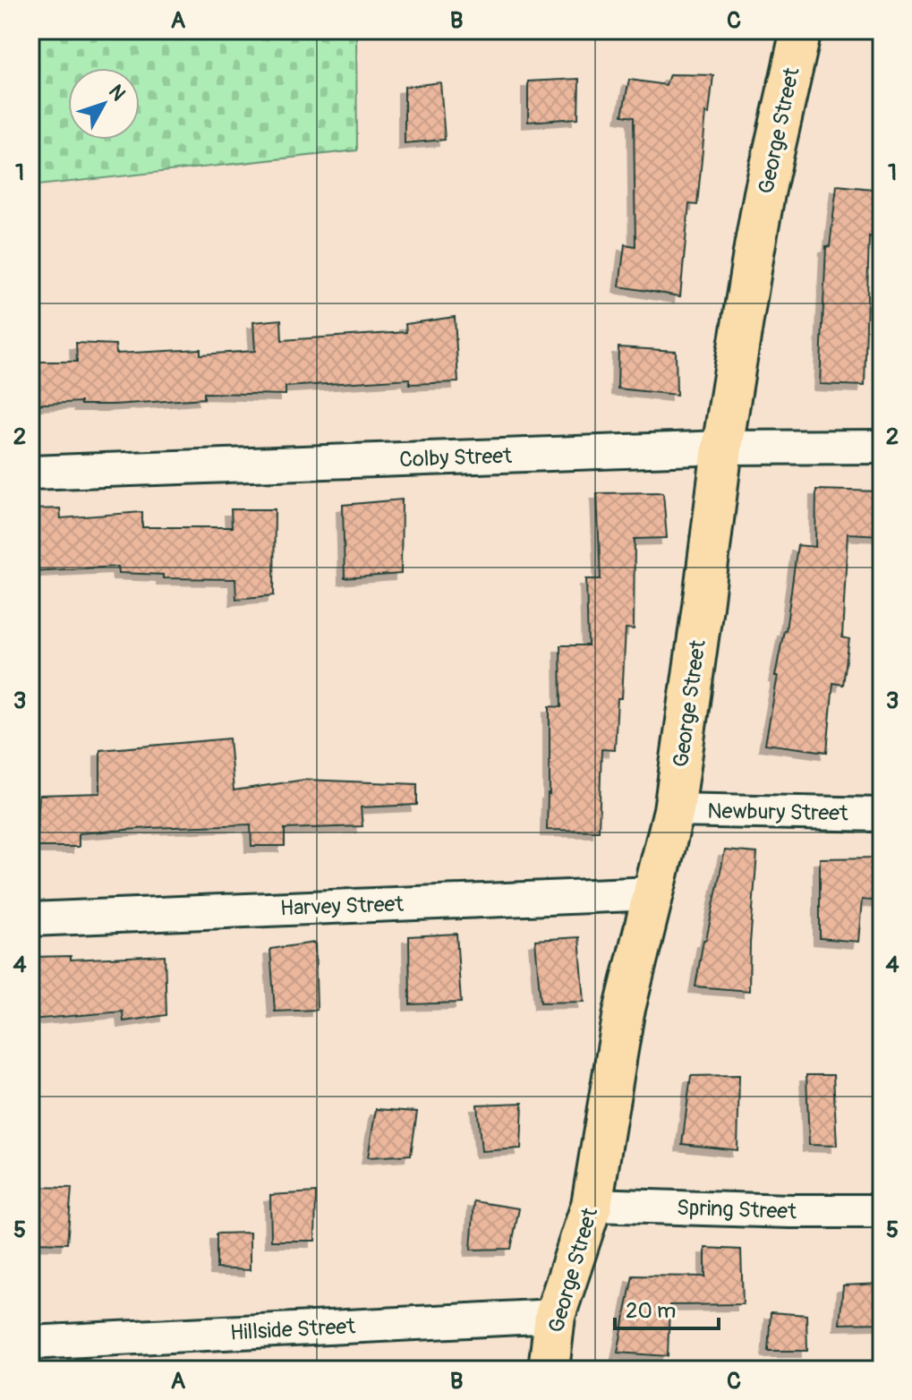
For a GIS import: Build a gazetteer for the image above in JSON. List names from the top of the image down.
{
  "streets": {
    "main road": ["George Street"],
    "street": [
      "Colby Street",
      "Newbury Street",
      "Harvey Street",
      "Spring Street",
      "Hillside Street"
    ]
  },
  "crossings": [
    ["George Street", "Colby Street"],
    ["George Street", "Newbury Street"],
    ["George Street", "Harvey Street"],
    ["George Street", "Spring Street"],
    ["George Street", "Hillside Street"]
  ],
  "scale_bar": "20 m",
  "north": "top right",
  "grid": {
    "columns": ["A", "B", "C"],
    "rows": [
      "1",
      "2",
      "3",
      "4",
      "5"
    ]
  }
}
